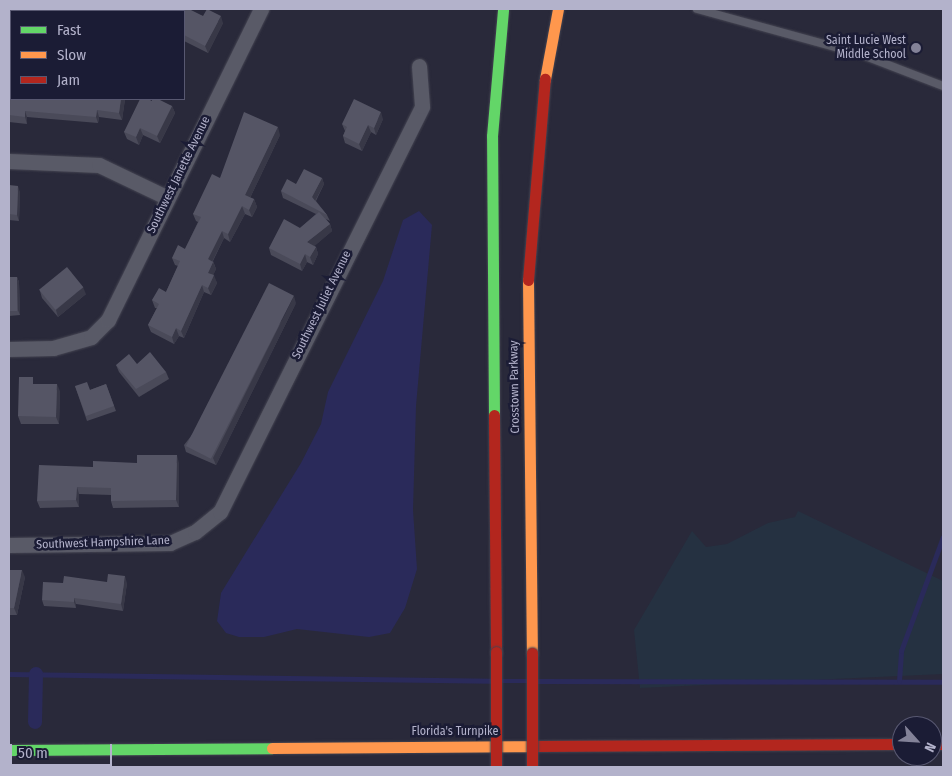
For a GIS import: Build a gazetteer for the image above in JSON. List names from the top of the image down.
{
  "streets": {
    "main road": ["Crosstown Parkway", "Florida's Turnpike"],
    "street": ["Southwest Janette Avenue", "Southwest Juliet Avenue", "Southwest Hampshire Lane"]
  },
  "crossings": [
    ["Southwest Juliet Avenue", "Southwest Hampshire Lane"]
  ],
  "places": ["Saint Lucie West Middle School"],
  "legend": ["Fast", "Slow", "Jam"],
  "scale_bar": "50 m",
  "north": "bottom right"
}
